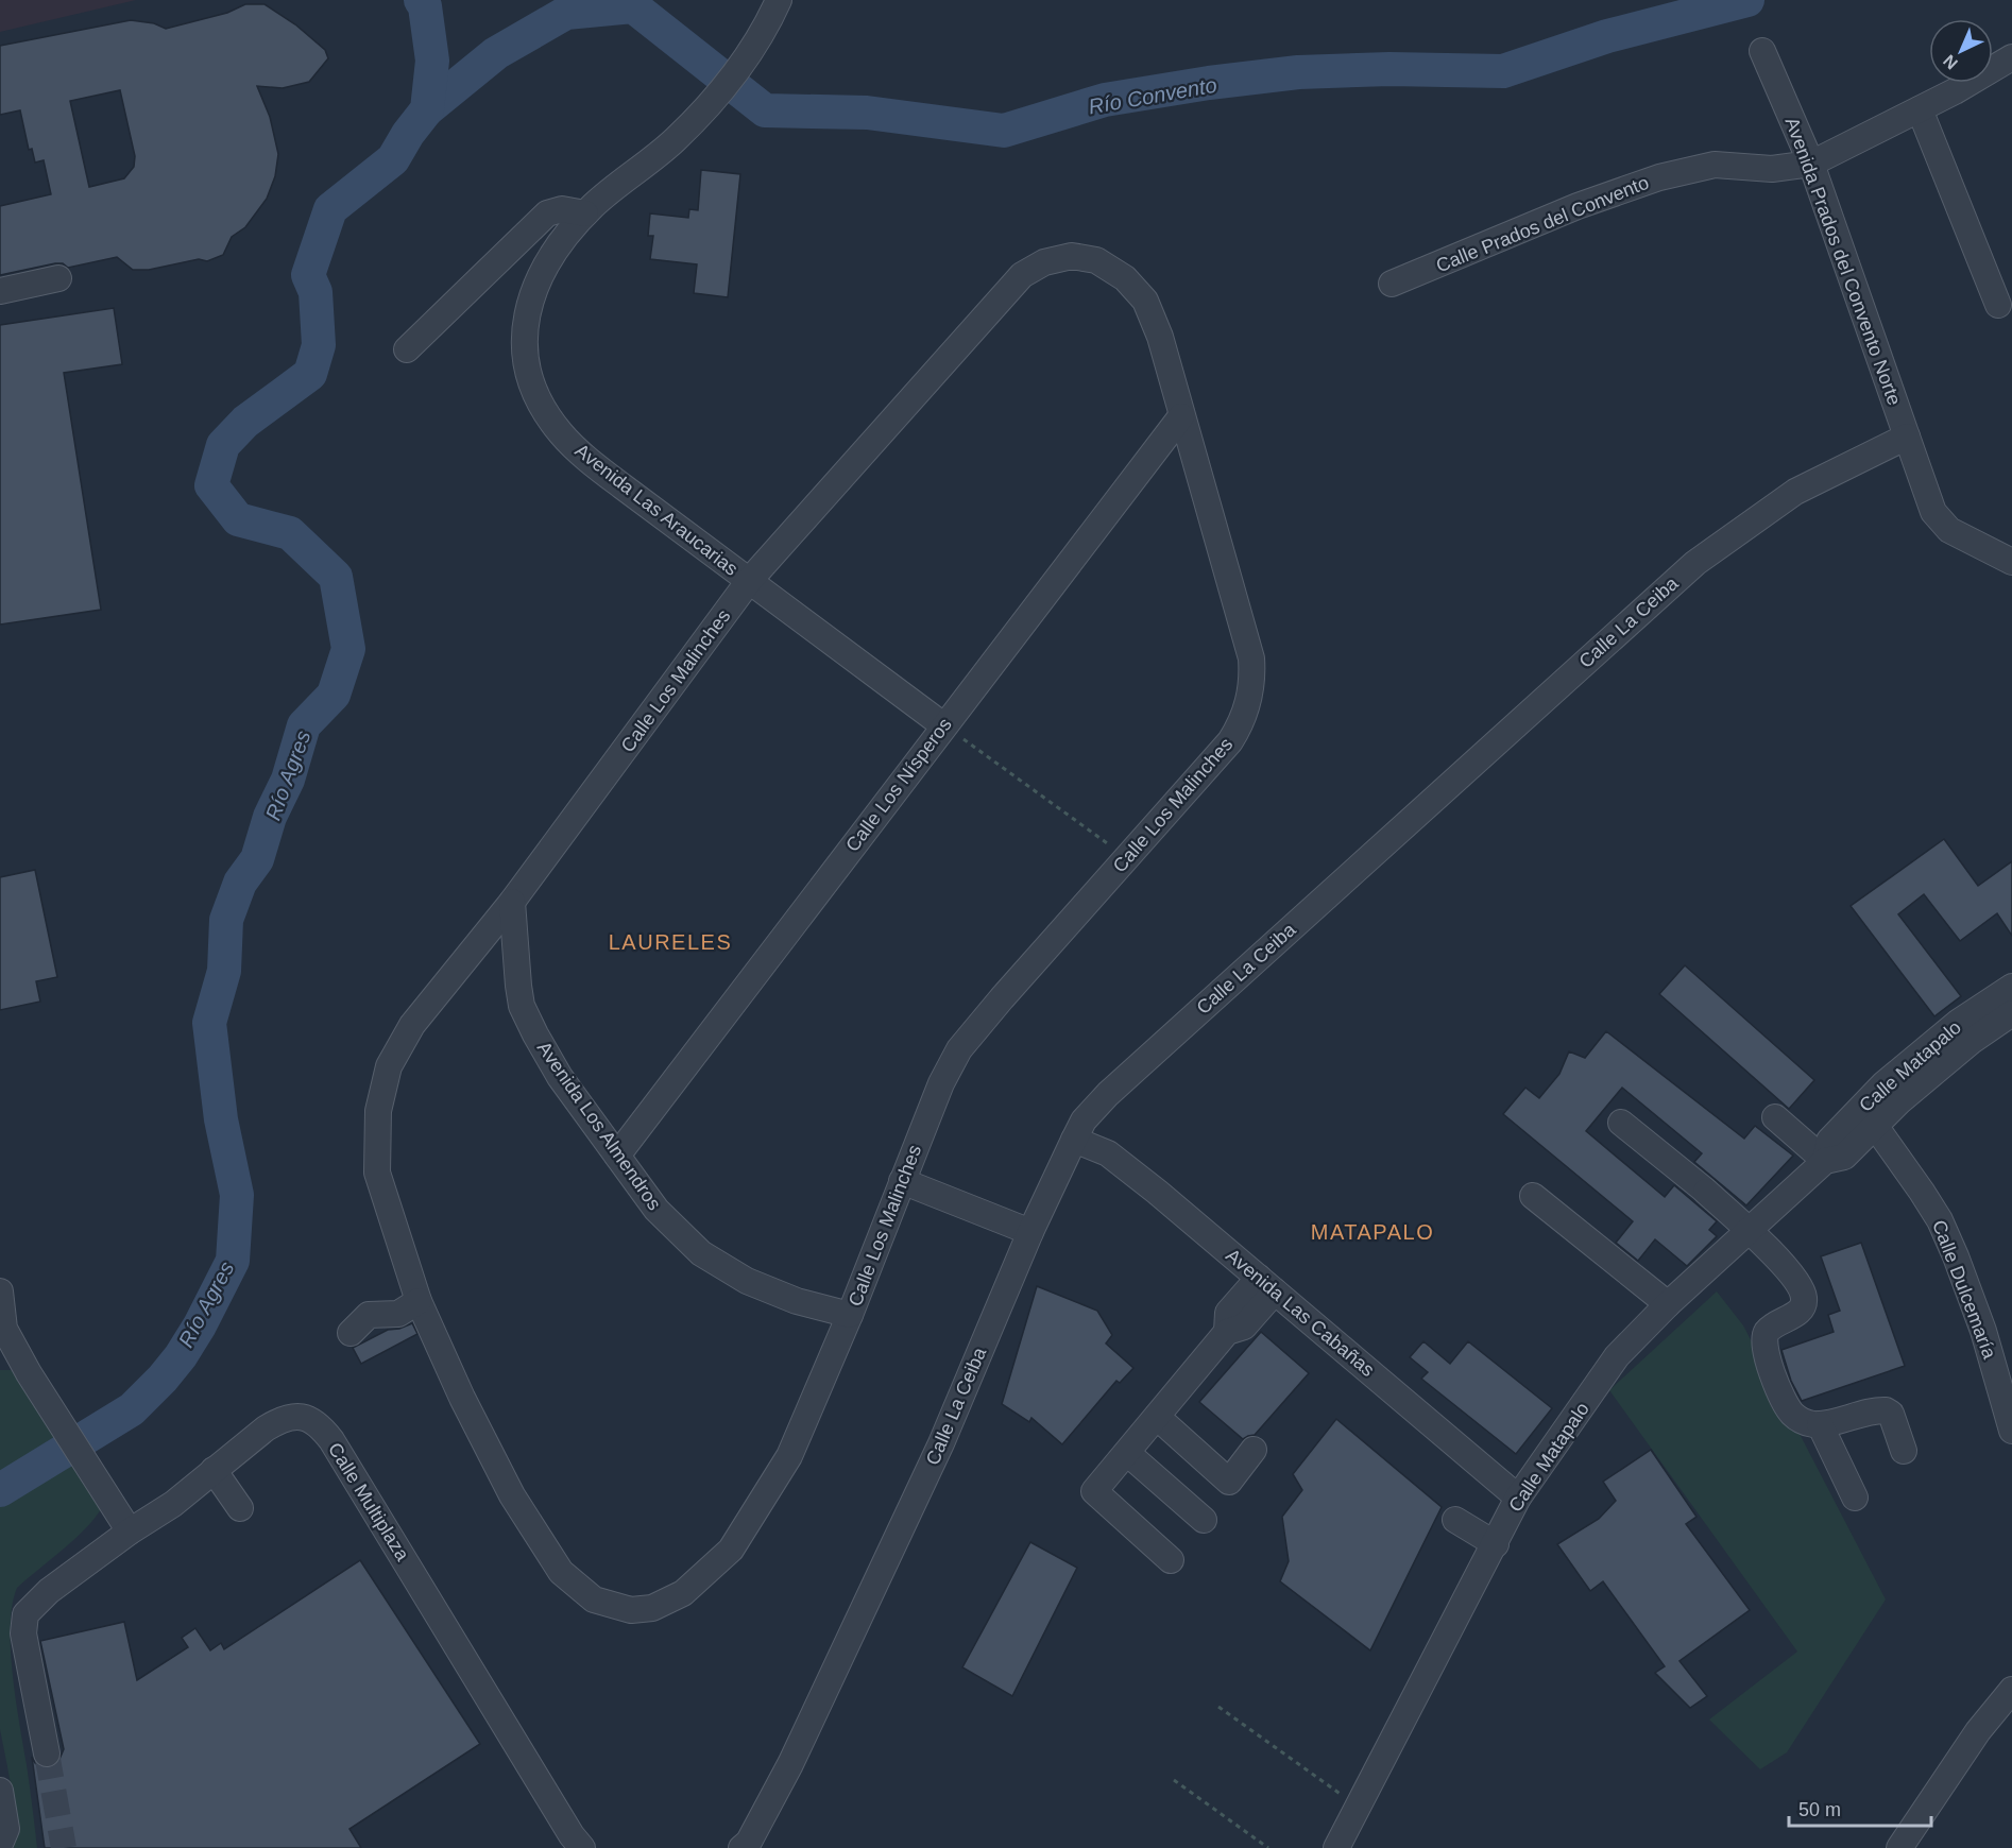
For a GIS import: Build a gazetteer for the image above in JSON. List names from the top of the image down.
{
  "streets": {
    "street": [
      "Calle Prados del Convento",
      "Avenida Prados del Convento Norte",
      "Avenida Las Araucarias",
      "Calle La Ceiba",
      "Calle Los Malinches",
      "Calle Los Nísperos",
      "Calle Matapalo",
      "Avenida Los Almendros",
      "Calle Dulcemaría",
      "Avenida Las Cabañas",
      "Calle Multiplaza"
    ]
  },
  "crossings": [
    ["Calle Prados del Convento", "Avenida Prados del Convento Norte"],
    ["Avenida Prados del Convento Norte", "Calle La Ceiba"],
    ["Avenida Las Araucarias", "Calle Los Malinches"],
    ["Avenida Las Araucarias", "Calle Los Nísperos"],
    ["Calle La Ceiba", "Avenida Las Cabañas"],
    ["Calle Los Malinches", "Calle Los Nísperos"],
    ["Calle Los Malinches", "Avenida Los Almendros"],
    ["Calle Los Nísperos", "Avenida Los Almendros"],
    ["Calle Matapalo", "Calle Dulcemaría"],
    ["Calle Matapalo", "Avenida Las Cabañas"]
  ],
  "districts": ["LAURELES", "MATAPALO"],
  "water": ["Río Convento", "Río Agres"],
  "scale_bar": "50 m",
  "north": "bottom left"
}
